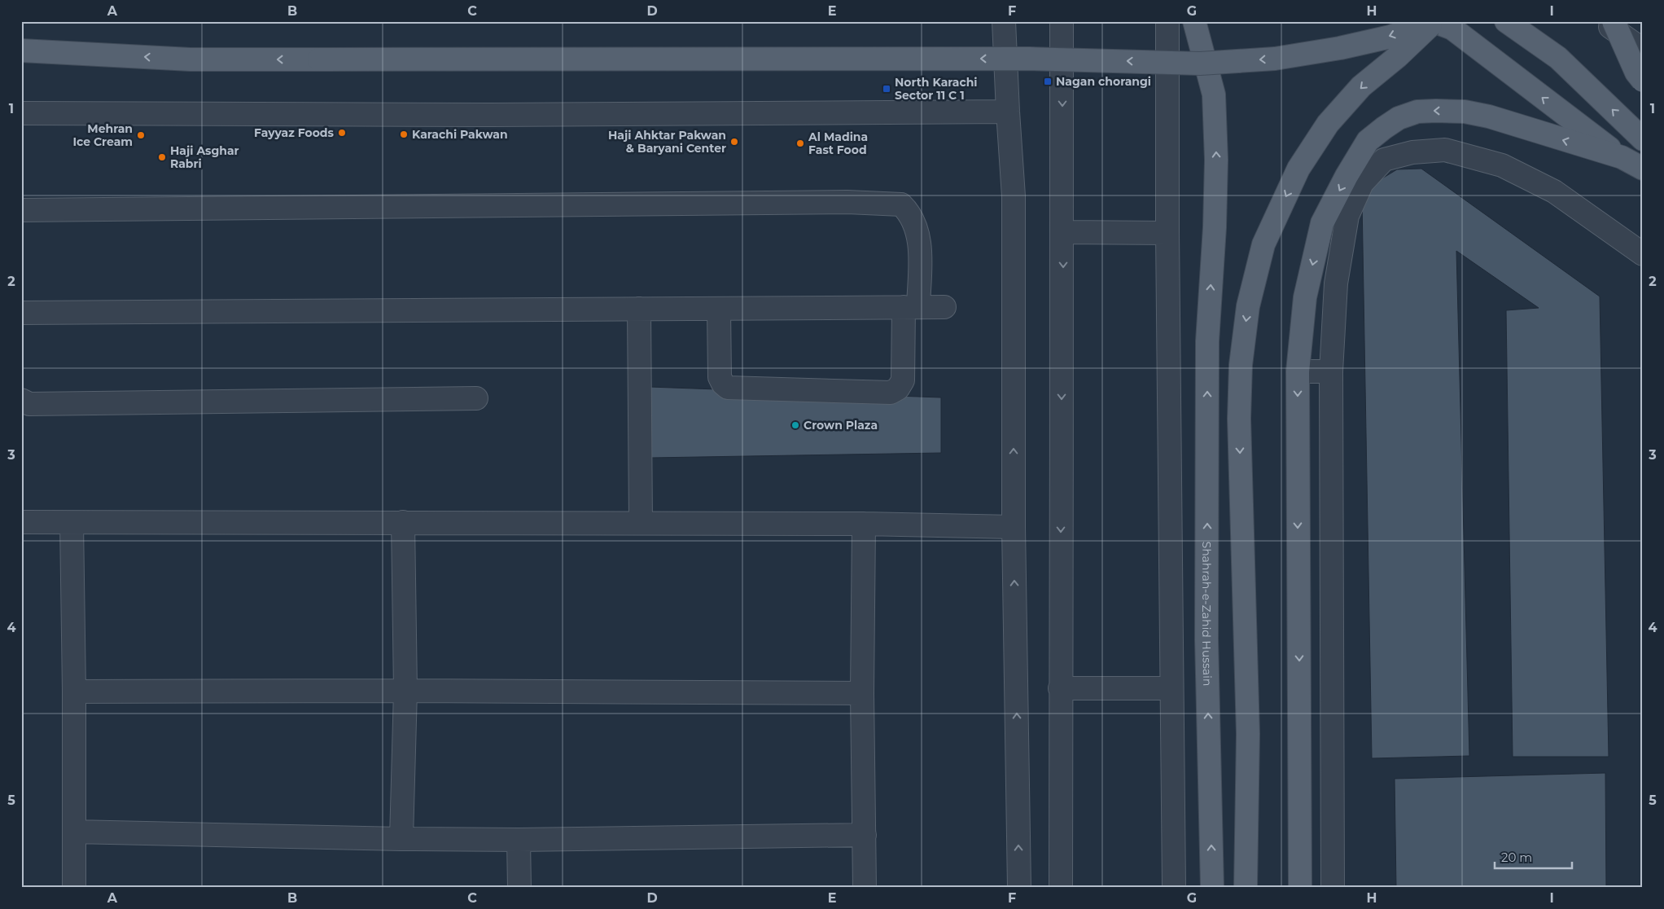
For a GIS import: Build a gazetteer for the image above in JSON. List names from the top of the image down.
{
  "streets": {
    "main road": ["Shahrah-e-Zahid Hussain"]
  },
  "places": {
    "transit": ["Nagan chorangi", "North Karachi Sector 11 C 1"],
    "other": [
      "Fayyaz Foods",
      "Karachi Pakwan",
      "Mehran Ice Cream",
      "Haji Ahktar Pakwan & Baryani Center",
      "Al Madina Fast Food",
      "Haji Asghar Rabri",
      "Crown Plaza"
    ]
  },
  "scale_bar": "20 m",
  "grid": {
    "columns": [
      "A",
      "B",
      "C",
      "D",
      "E",
      "F",
      "G",
      "H",
      "I"
    ],
    "rows": [
      "1",
      "2",
      "3",
      "4",
      "5"
    ]
  }
}
